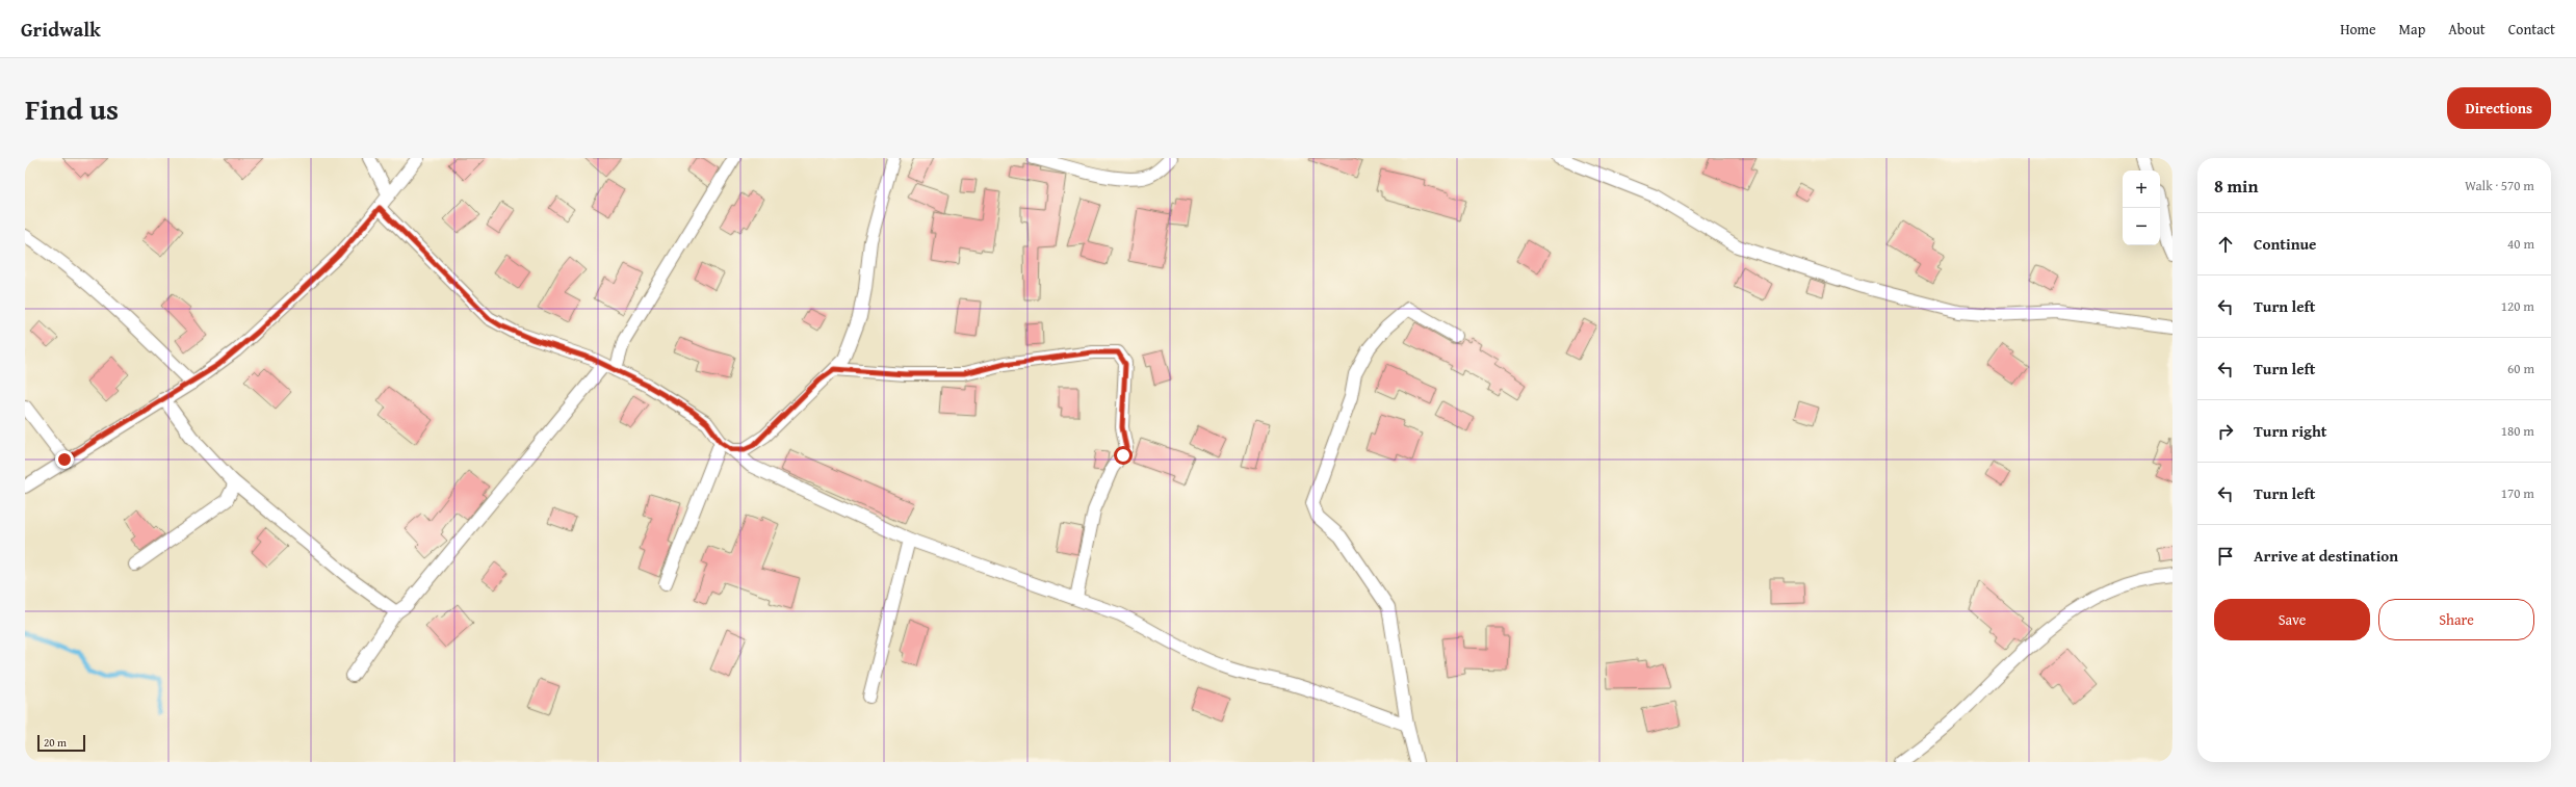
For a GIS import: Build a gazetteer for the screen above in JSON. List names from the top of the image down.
{
  "scale_bar": "20 m",
  "page": {
    "header": "Gridwalk",
    "nav": [
      "Home",
      "Map",
      "About",
      "Contact"
    ],
    "title": "Find us",
    "buttons": [
      "Directions",
      ["Save", "Share"]
    ],
    "heading": ["8 min", "Walk · 570 m"],
    "map_buttons": ["+", "−"],
    "list": [
      ["Continue", "40 m"],
      ["Turn left", "120 m"],
      ["Turn left", "60 m"],
      ["Turn right", "180 m"],
      ["Turn left", "170 m"],
      "Arrive at destination"
    ],
    "scale": "20 m"
  }
}
